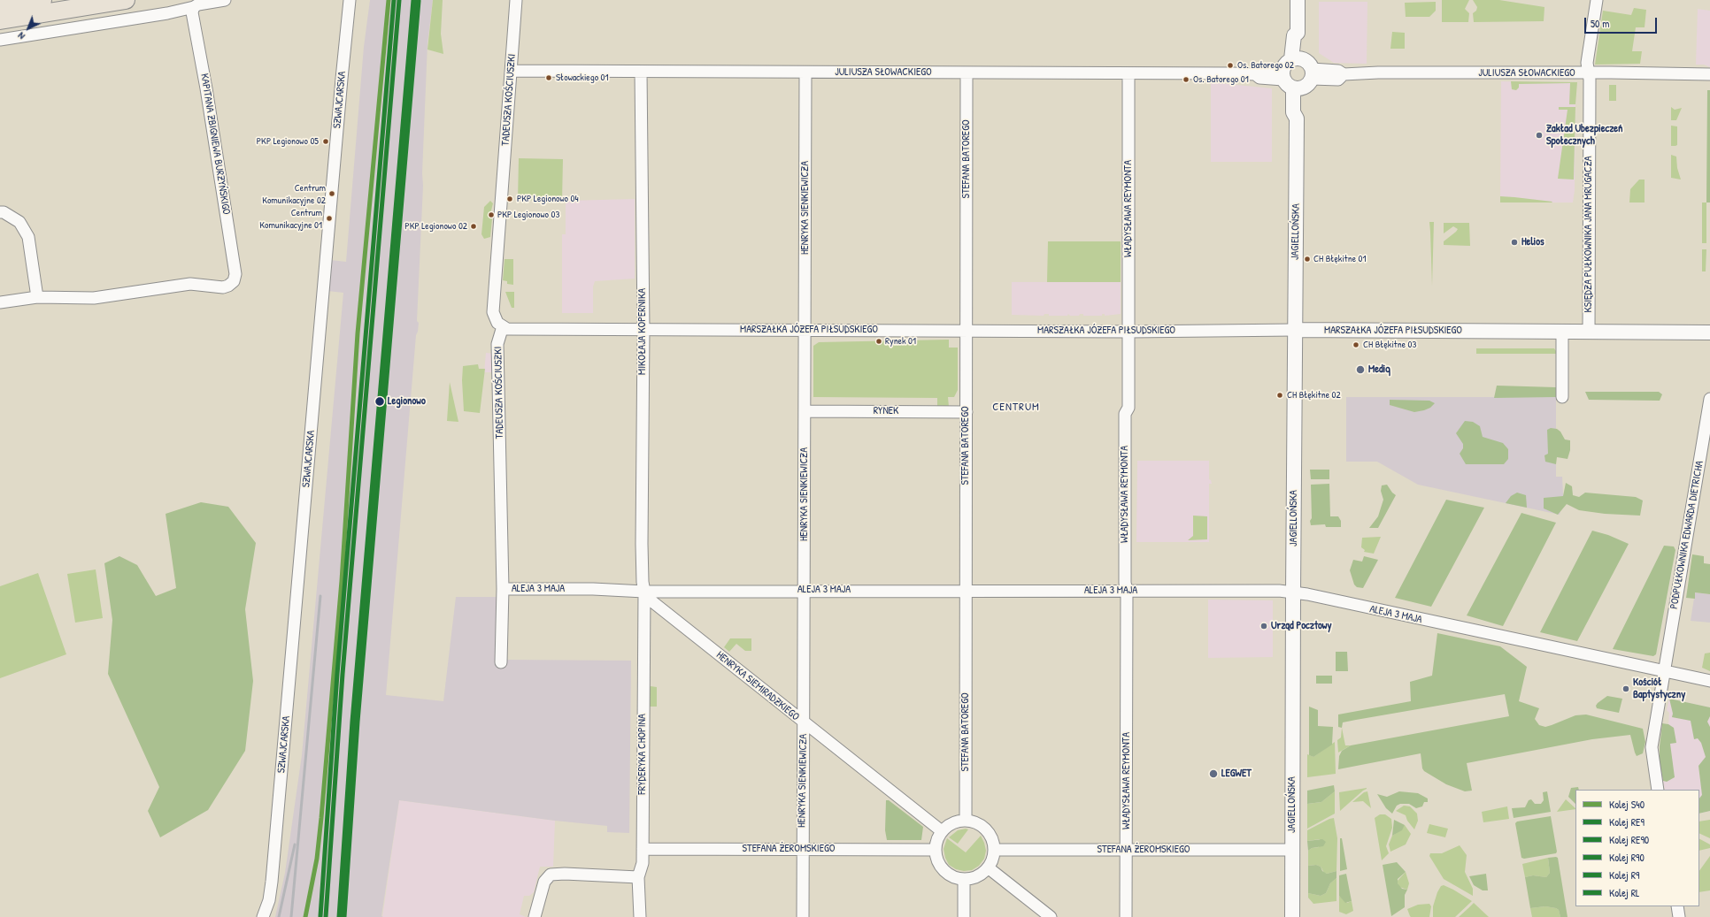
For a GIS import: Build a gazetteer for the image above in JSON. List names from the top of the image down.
{
  "streets": {
    "street": [
      "JULIUSZA SŁOWACKIEGO",
      "SZWAJCARSKA",
      "TADEUSZA KOŚCIUSZKI",
      "KAPITANA ZBIGNIEWA BURZYŃSKIGO",
      "STEFANA BATOREGO",
      "HENRYKA SIENKIEWICZA",
      "WŁADYSŁAWA REYMONTA",
      "JAGIELLOŃSKA",
      "KSIĘDZA PUŁKOWNIKA JANA MRUGACZA",
      "MARSZAŁKA JÓZEFA PIŁSUDSKIEGO",
      "MIKOŁAJA KOPERNIKA",
      "RYNEK",
      "PODPUŁKOWNIKA EDWARDA DIETRICHA",
      "ALEJA 3 MAJA",
      "HENRYKA SIEMIRADZKIEGO",
      "FRYDERYKA CHOPINA",
      "STEFANA ŻEROMSKIEGO"
    ]
  },
  "crossings": [
    ["JULIUSZA SŁOWACKIEGO", "TADEUSZA KOŚCIUSZKI"],
    ["JULIUSZA SŁOWACKIEGO", "STEFANA BATOREGO"],
    ["JULIUSZA SŁOWACKIEGO", "HENRYKA SIENKIEWICZA"],
    ["JULIUSZA SŁOWACKIEGO", "WŁADYSŁAWA REYMONTA"],
    ["JULIUSZA SŁOWACKIEGO", "JAGIELLOŃSKA"],
    ["JULIUSZA SŁOWACKIEGO", "KSIĘDZA PUŁKOWNIKA JANA MRUGACZA"],
    ["JULIUSZA SŁOWACKIEGO", "MIKOŁAJA KOPERNIKA"],
    ["TADEUSZA KOŚCIUSZKI", "MARSZAŁKA JÓZEFA PIŁSUDSKIEGO"],
    ["TADEUSZA KOŚCIUSZKI", "ALEJA 3 MAJA"],
    ["STEFANA BATOREGO", "MARSZAŁKA JÓZEFA PIŁSUDSKIEGO"],
    ["STEFANA BATOREGO", "RYNEK"],
    ["STEFANA BATOREGO", "ALEJA 3 MAJA"],
    ["STEFANA BATOREGO", "HENRYKA SIEMIRADZKIEGO"],
    ["STEFANA BATOREGO", "STEFANA ŻEROMSKIEGO"],
    ["HENRYKA SIENKIEWICZA", "MARSZAŁKA JÓZEFA PIŁSUDSKIEGO"],
    ["HENRYKA SIENKIEWICZA", "RYNEK"],
    ["HENRYKA SIENKIEWICZA", "ALEJA 3 MAJA"],
    ["HENRYKA SIENKIEWICZA", "HENRYKA SIEMIRADZKIEGO"],
    ["HENRYKA SIENKIEWICZA", "STEFANA ŻEROMSKIEGO"],
    ["WŁADYSŁAWA REYMONTA", "MARSZAŁKA JÓZEFA PIŁSUDSKIEGO"],
    ["WŁADYSŁAWA REYMONTA", "ALEJA 3 MAJA"],
    ["WŁADYSŁAWA REYMONTA", "STEFANA ŻEROMSKIEGO"],
    ["JAGIELLOŃSKA", "MARSZAŁKA JÓZEFA PIŁSUDSKIEGO"],
    ["JAGIELLOŃSKA", "ALEJA 3 MAJA"],
    ["JAGIELLOŃSKA", "STEFANA ŻEROMSKIEGO"],
    ["KSIĘDZA PUŁKOWNIKA JANA MRUGACZA", "MARSZAŁKA JÓZEFA PIŁSUDSKIEGO"],
    ["MARSZAŁKA JÓZEFA PIŁSUDSKIEGO", "MIKOŁAJA KOPERNIKA"],
    ["MIKOŁAJA KOPERNIKA", "ALEJA 3 MAJA"],
    ["MIKOŁAJA KOPERNIKA", "HENRYKA SIEMIRADZKIEGO"],
    ["MIKOŁAJA KOPERNIKA", "FRYDERYKA CHOPINA"],
    ["PODPUŁKOWNIKA EDWARDA DIETRICHA", "ALEJA 3 MAJA"],
    ["ALEJA 3 MAJA", "HENRYKA SIEMIRADZKIEGO"],
    ["ALEJA 3 MAJA", "FRYDERYKA CHOPINA"],
    ["HENRYKA SIEMIRADZKIEGO", "FRYDERYKA CHOPINA"],
    ["HENRYKA SIEMIRADZKIEGO", "STEFANA ŻEROMSKIEGO"],
    ["FRYDERYKA CHOPINA", "STEFANA ŻEROMSKIEGO"]
  ],
  "districts": ["CENTRUM"],
  "places": [
    "Os. Batorego 02",
    "Słowackiego 01",
    "Os. Batorego 01",
    "Zakład Ubezpieczeń Społecznych",
    "PKP Legionowo 05",
    "Centrum Komunikacyjne 02",
    "PKP Legionowo 04",
    "PKP Legionowo 03",
    "Centrum Komunikacyjne 01",
    "PKP Legionowo 02",
    "Helios",
    "CH Błękitne 01",
    "Rynek 01",
    "CH Błękitne 03",
    "Mediq",
    "CH Błękitne 02",
    "Legionowo",
    "Urząd Pocztowy",
    "Kościół Baptystyczny",
    "LEGWET"
  ],
  "lines": [
    "rail line S40",
    "rail line RE9",
    "rail line R90",
    "rail line RL",
    "rail line RE90",
    "rail line R9"
  ],
  "legend": [
    "Kolej S40",
    "Kolej RE9",
    "Kolej RE90",
    "Kolej R90",
    "Kolej R9",
    "Kolej RL"
  ],
  "scale_bar": "50 m",
  "north": "bottom left"
}
